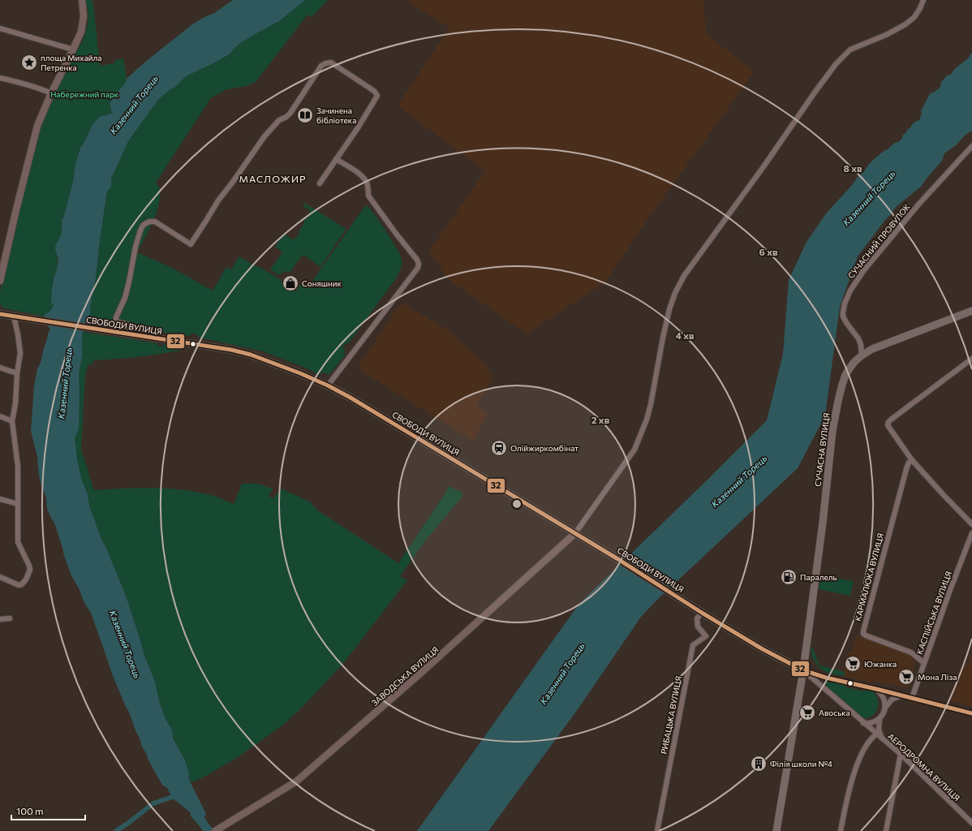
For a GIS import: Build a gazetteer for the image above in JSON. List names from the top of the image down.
{
  "streets": {
    "main road": ["СВОБОДИ ВУЛИЦЯ", "СУЧАСНА ВУЛИЦЯ", "ЗАВОДСЬКА ВУЛИЦЯ"],
    "street": [
      "СУЧАСНИЙ ПРОВУЛОК",
      "КАРМАЛЮКА ВУЛИЦЯ",
      "КАСПІЙСЬКА ВУЛИЦЯ",
      "РИБАЦЬКА ВУЛИЦЯ",
      "АЕРОДРОМНА ВУЛИЦЯ"
    ]
  },
  "crossings": [
    ["СУЧАСНИЙ ПРОВУЛОК", "СУЧАСНА ВУЛИЦЯ"],
    ["СВОБОДИ ВУЛИЦЯ", "СУЧАСНА ВУЛИЦЯ"],
    ["СВОБОДИ ВУЛИЦЯ", "ЗАВОДСЬКА ВУЛИЦЯ"],
    ["СВОБОДИ ВУЛИЦЯ", "РИБАЦЬКА ВУЛИЦЯ"],
    ["СВОБОДИ ВУЛИЦЯ", "АЕРОДРОМНА ВУЛИЦЯ"],
    ["СУЧАСНА ВУЛИЦЯ", "АЕРОДРОМНА ВУЛИЦЯ"],
    ["КАРМАЛЮКА ВУЛИЦЯ", "КАСПІЙСЬКА ВУЛИЦЯ"]
  ],
  "districts": ["МАСЛОЖИР"],
  "water": ["Казенний Торець"],
  "parks": ["Набережний парк"],
  "places": {
    "place": ["площа Михайла Петренка"],
    "library": ["Зачинена бібліотека"],
    "shop": ["Соняшник"],
    "station": ["Олійжиркомбiнат"],
    "fuel station": ["Паралель"],
    "supermarket": ["Южанка", "Мона Ліза", "Авоська"],
    "building": ["Філія школи №4"]
  },
  "lines": ["transit line 32"],
  "scale_bar": "100 m",
  "rings": [
    "8 хв",
    "6 хв",
    "4 хв",
    "2 хв"
  ]
}
